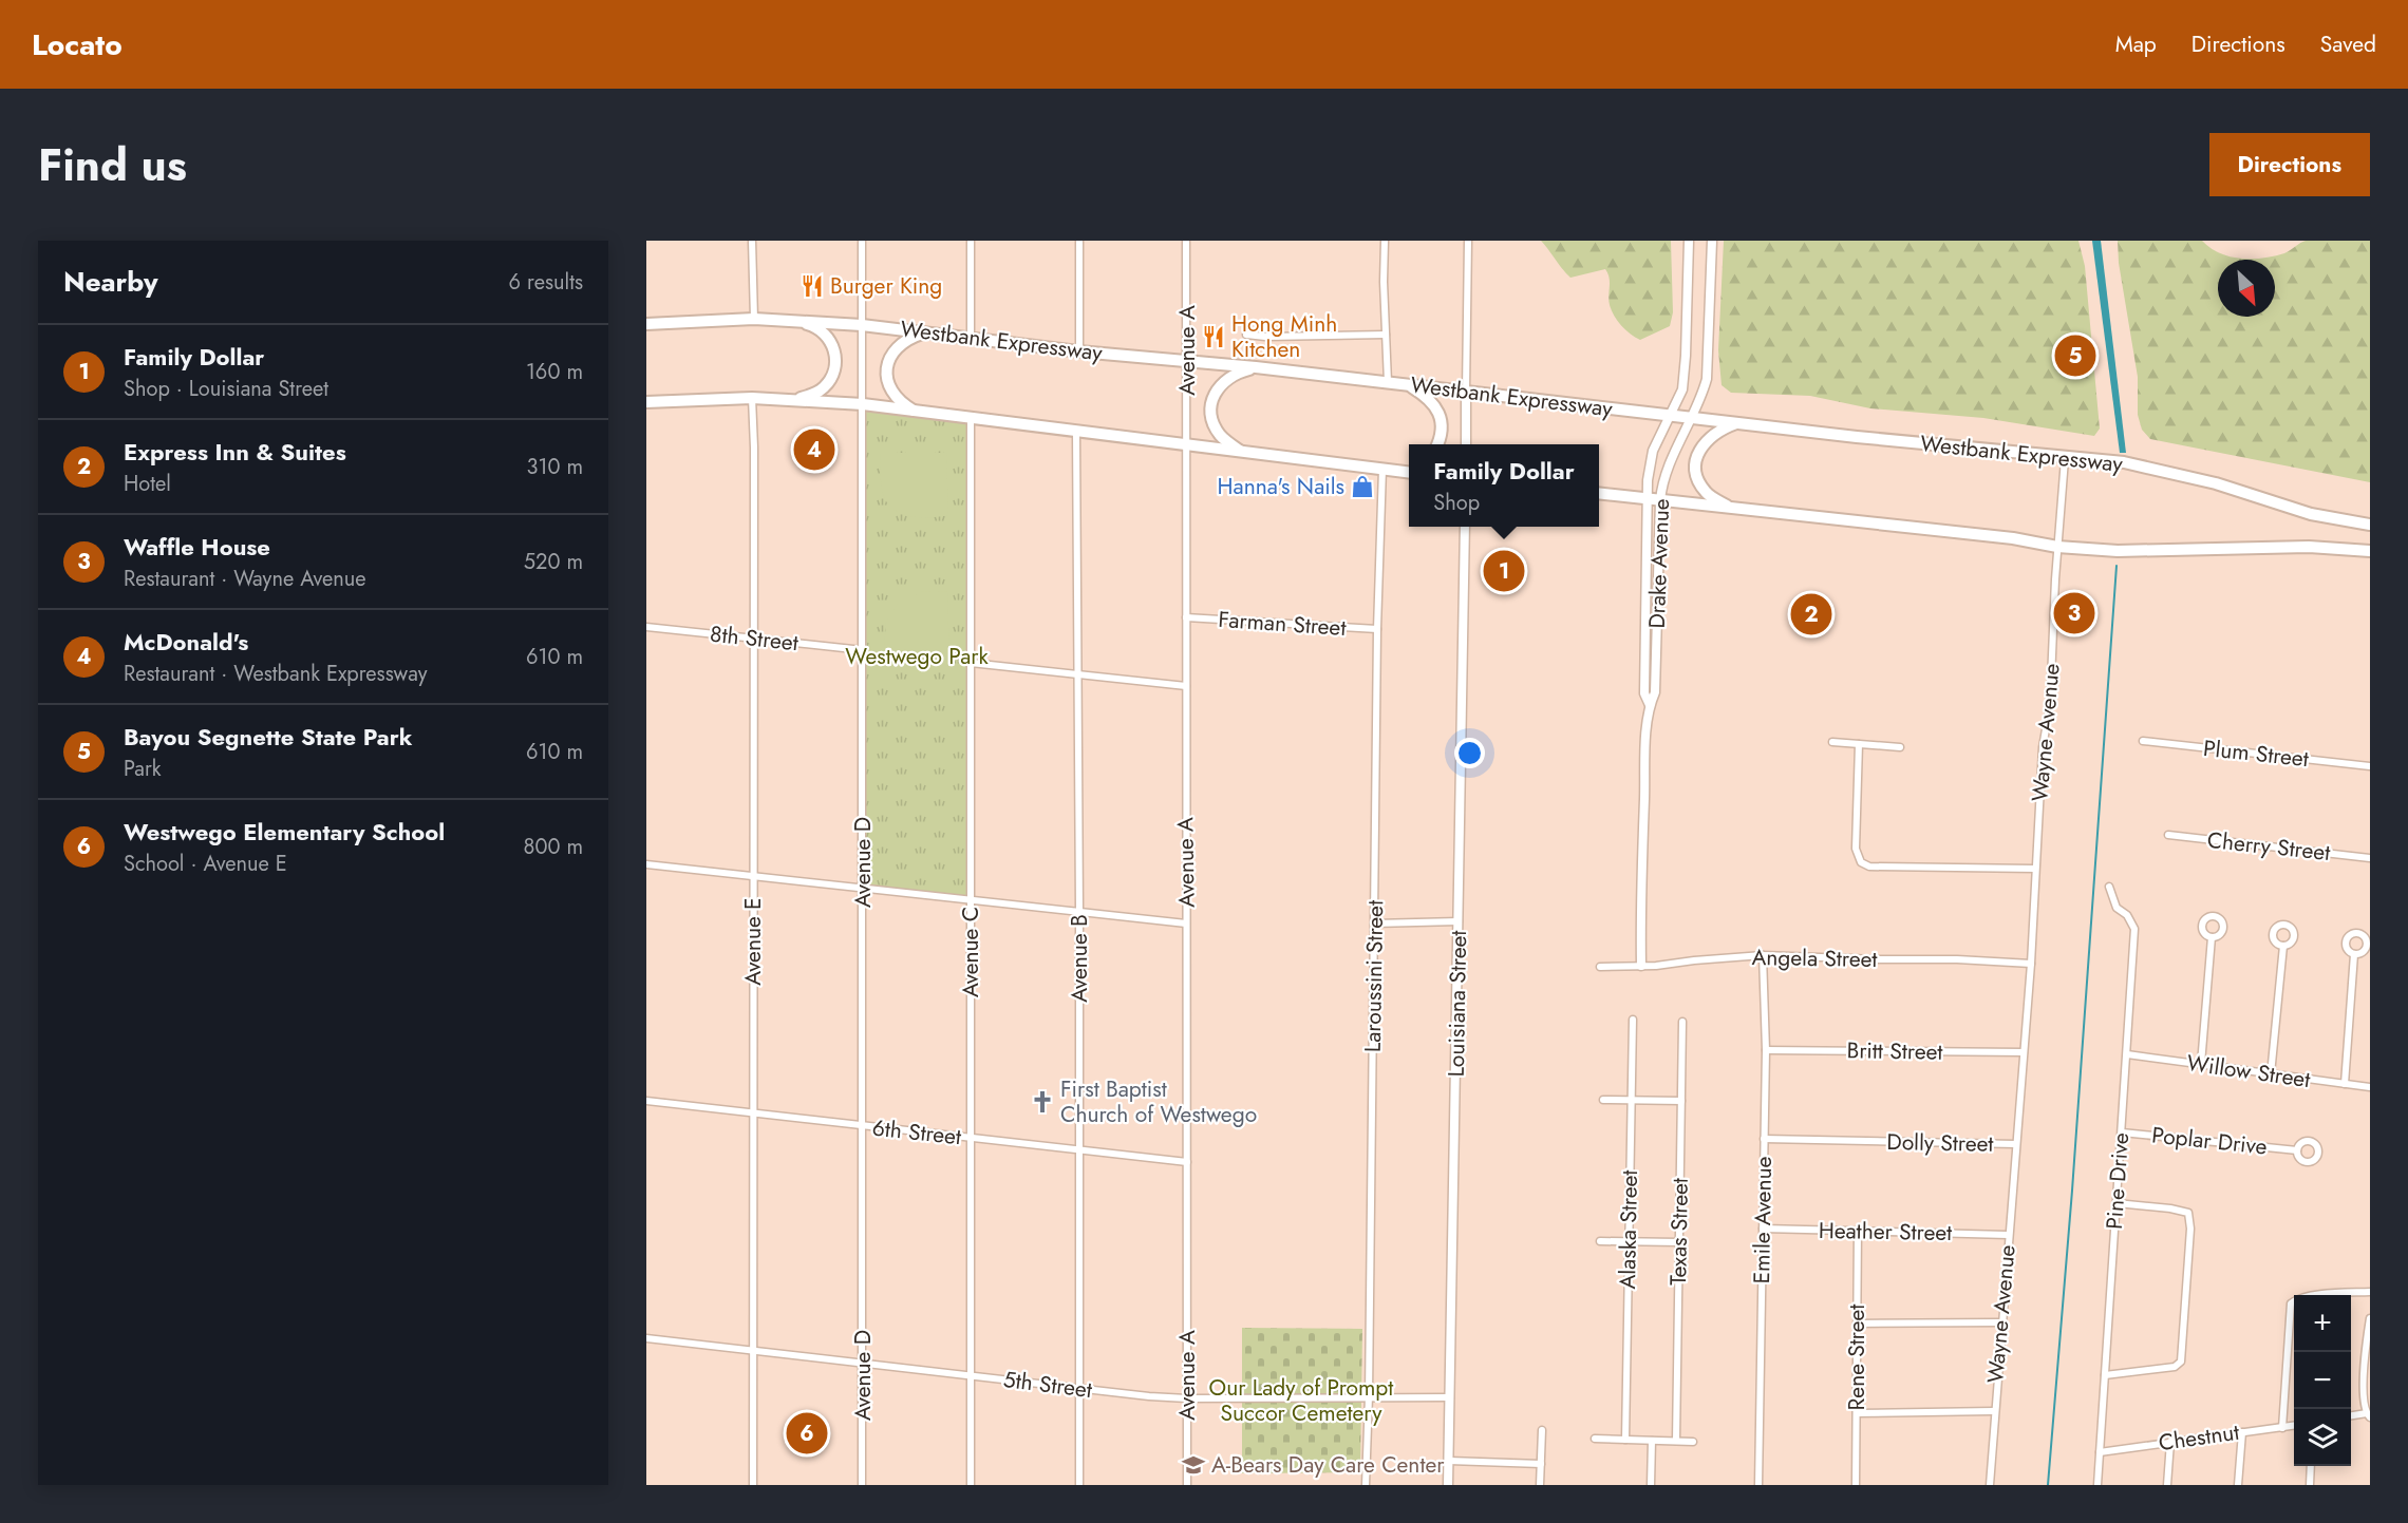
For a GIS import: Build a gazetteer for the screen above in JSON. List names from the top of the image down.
{
  "streets": {
    "highway": ["Westbank Expressway"],
    "street": [
      "Avenue A",
      "Drake Avenue",
      "Farman Street",
      "8th Street",
      "Wayne Avenue",
      "Plum Street",
      "Cherry Street",
      "Avenue D",
      "Avenue E",
      "Avenue C",
      "Avenue B",
      "Angela Street",
      "Laroussini Street",
      "Louisiana Street",
      "Britt Street",
      "Willow Street",
      "6th Street",
      "Poplar Drive",
      "Dolly Street",
      "Pine Drive",
      "Emile Avenue",
      "Alaska Street",
      "Texas Street",
      "Heather Street",
      "Rene Street",
      "5th Street",
      "Chestnut"
    ]
  },
  "crossings": [
    ["Westbank Expressway", "Avenue A"],
    ["Westbank Expressway", "Drake Avenue"],
    ["Westbank Expressway", "Wayne Avenue"],
    ["Westbank Expressway", "Avenue D"],
    ["Avenue A", "Farman Street"],
    ["Avenue A", "6th Street"],
    ["Avenue A", "5th Street"],
    ["Drake Avenue", "Angela Street"],
    ["Farman Street", "Laroussini Street"],
    ["8th Street", "Avenue D"],
    ["8th Street", "Avenue E"],
    ["Wayne Avenue", "Angela Street"],
    ["Wayne Avenue", "Dolly Street"],
    ["Wayne Avenue", "Heather Street"],
    ["Avenue D", "6th Street"],
    ["Avenue D", "5th Street"],
    ["Avenue E", "6th Street"],
    ["Avenue E", "5th Street"],
    ["Avenue C", "6th Street"],
    ["Avenue C", "5th Street"],
    ["Avenue B", "6th Street"],
    ["Avenue B", "5th Street"],
    ["Angela Street", "Emile Avenue"],
    ["Laroussini Street", "5th Street"],
    ["Louisiana Street", "5th Street"],
    ["Britt Street", "Dolly Street"],
    ["Britt Street", "Emile Avenue"],
    ["Willow Street", "Pine Drive"],
    ["Poplar Drive", "Pine Drive"],
    ["Dolly Street", "Emile Avenue"],
    ["Pine Drive", "Chestnut"],
    ["Emile Avenue", "Heather Street"],
    ["Heather Street", "Rene Street"]
  ],
  "parks": ["Westwego Park", "Our Lady of Prompt Succor Cemetery"],
  "places": {
    "restaurant": ["Burger King", "Hong Minh Kitchen"],
    "shop": ["Hanna's Nails"],
    "church": ["First Baptist Church of Westwego"],
    "school or university": ["A-Bears Day Care Center"]
  },
  "north": "bottom right",
  "page": {
    "header": "Locato",
    "nav": ["Map", "Directions", "Saved"],
    "title": "Find us",
    "buttons": "Directions",
    "heading": ["Nearby", "6 results"],
    "list": [
      {
        "mark": "1",
        "name": "Family Dollar",
        "note": "Shop · Louisiana Street",
        "value": "160 m"
      },
      {
        "mark": "2",
        "name": "Express Inn & Suites",
        "note": "Hotel",
        "value": "310 m"
      },
      {
        "mark": "3",
        "name": "Waffle House",
        "note": "Restaurant · Wayne Avenue",
        "value": "520 m"
      },
      {
        "mark": "4",
        "name": "McDonald's",
        "note": "Restaurant · Westbank Expressway",
        "value": "610 m"
      },
      {
        "mark": "5",
        "name": "Bayou Segnette State Park",
        "note": "Park",
        "value": "610 m"
      },
      {
        "mark": "6",
        "name": "Westwego Elementary School",
        "note": "School · Avenue E",
        "value": "800 m"
      }
    ],
    "pins": [
      "5",
      "4",
      "1",
      "3",
      "2",
      "6"
    ],
    "popup": ["Family Dollar", "Shop"],
    "map_buttons": ["+", "−"]
  }
}
